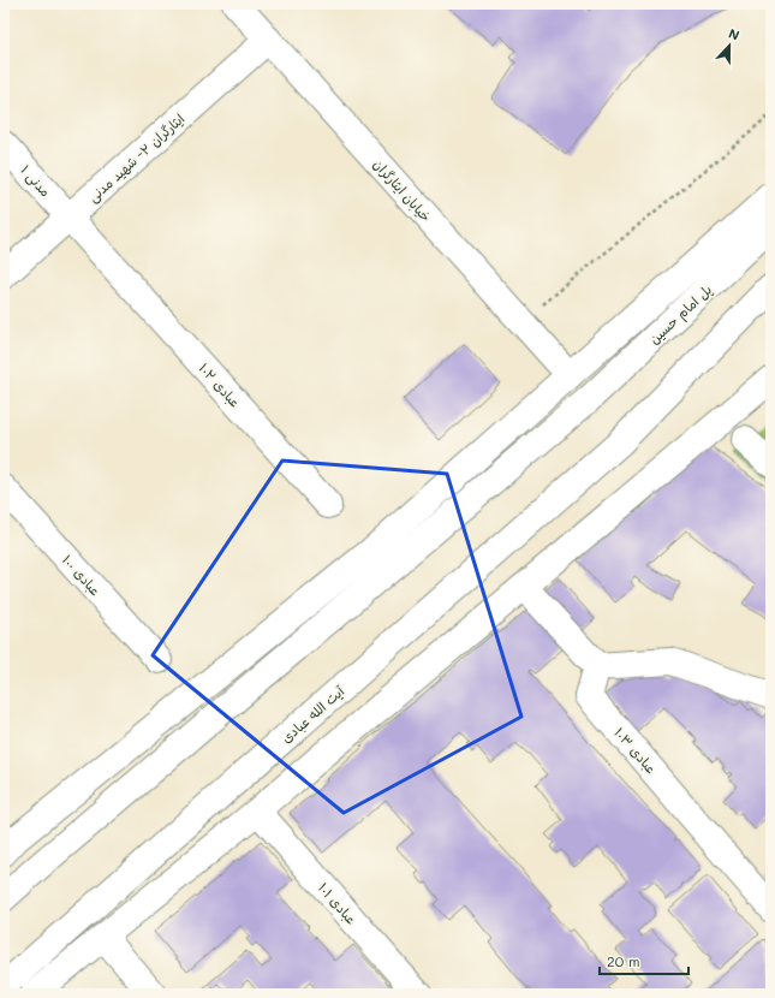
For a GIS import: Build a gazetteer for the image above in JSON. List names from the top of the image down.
{
  "streets": {
    "main road": [
      "ایثارگران ۲- شهید مدنی",
      "مدنی ۱",
      "خیابان ایثارگران",
      "پل امام حسین",
      "عبادی ۱۰۲",
      "عبادی ۱۰۰",
      "آیت الله عبادی",
      "عبادی ۱۰۳",
      "عبادی ۱۰۱"
    ]
  },
  "crossings": [
    ["ایثارگران ۲- شهید مدنی", "مدنی ۱"],
    ["ایثارگران ۲- شهید مدنی", "خیابان ایثارگران"],
    ["ایثارگران ۲- شهید مدنی", "عبادی ۱۰۲"],
    ["مدنی ۱", "عبادی ۱۰۲"]
  ],
  "scale_bar": "20 m",
  "north": "top"
}
